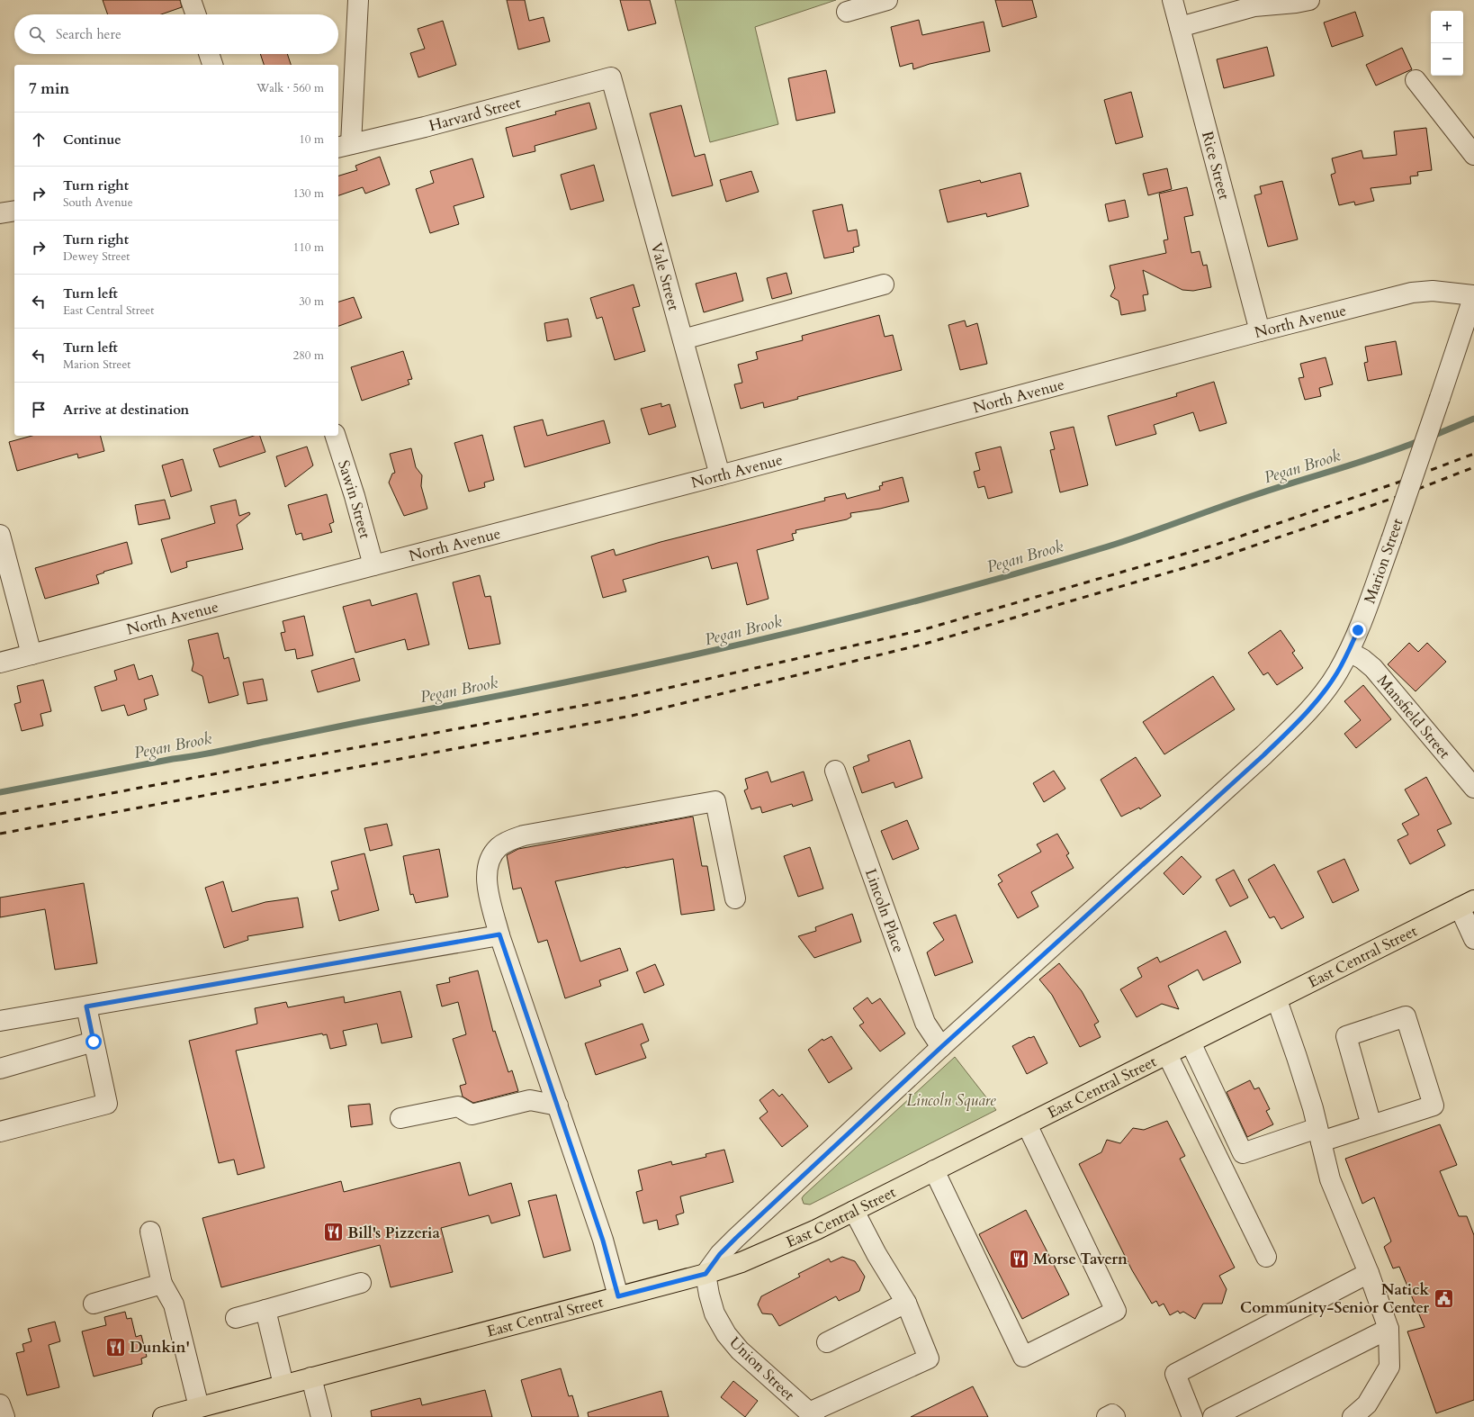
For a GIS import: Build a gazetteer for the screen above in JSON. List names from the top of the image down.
{
  "streets": {
    "main road": ["East Central Street"],
    "street": [
      "Harvard Street",
      "Rice Street",
      "Vale Street",
      "North Avenue",
      "Sawin Street",
      "Marion Street",
      "Mansfield Street",
      "Lincoln Place",
      "Union Street"
    ]
  },
  "crossings": [
    ["Harvard Street", "Vale Street"],
    ["Rice Street", "North Avenue"],
    ["Vale Street", "North Avenue"],
    ["North Avenue", "Sawin Street"],
    ["North Avenue", "Marion Street"],
    ["Marion Street", "Mansfield Street"],
    ["Marion Street", "Lincoln Place"],
    ["Marion Street", "East Central Street"],
    ["Marion Street", "Union Street"],
    ["East Central Street", "Union Street"]
  ],
  "water": ["Pegan Brook"],
  "parks": ["Lincoln Square"],
  "places": {
    "restaurant": ["Bill's Pizzeria", "Morse Tavern", "Dunkin'"],
    "public building": ["Natick Community-Senior Center"]
  },
  "page": {
    "map_buttons": ["+", "−"],
    "search": "Search here",
    "heading": ["7 min", "Walk · 560 m"],
    "list": [
      ["Continue", "10 m"],
      ["Turn right", "South Avenue", "130 m"],
      ["Turn right", "Dewey Street", "110 m"],
      ["Turn left", "East Central Street", "30 m"],
      ["Turn left", "Marion Street", "280 m"],
      "Arrive at destination"
    ]
  }
}
